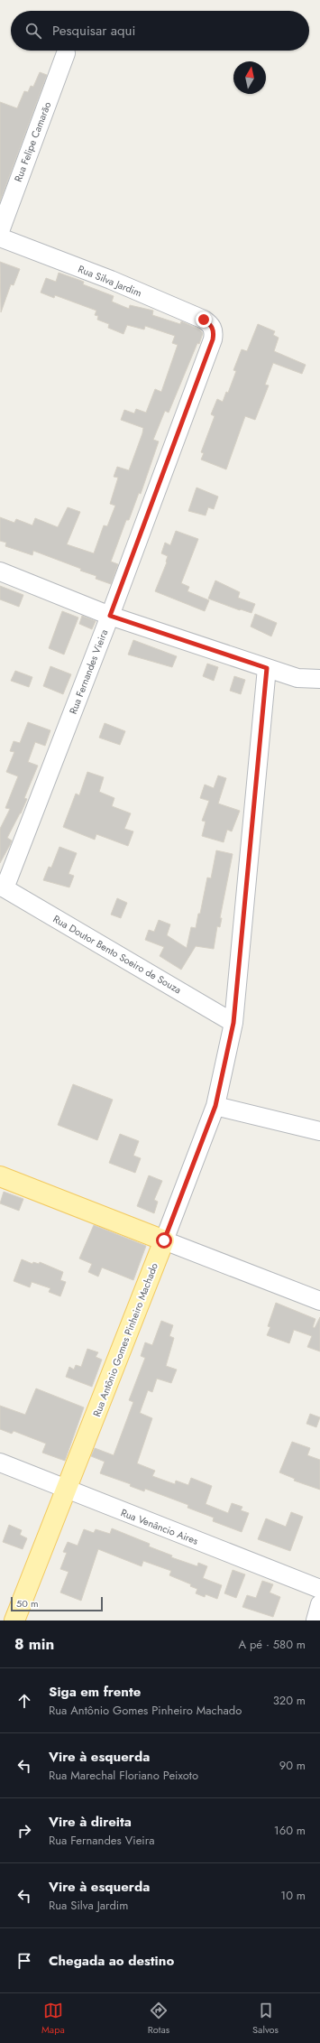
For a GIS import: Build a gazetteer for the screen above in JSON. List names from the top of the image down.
{
  "streets": {
    "main road": ["Rua Antônio Gomes Pinheiro Machado"],
    "street": [
      "Rua Felipe Camarão",
      "Rua Silva Jardim",
      "Rua Fernandes Vieira",
      "Rua Doutor Bento Soeiro de Souza",
      "Rua Venâncio Aires"
    ]
  },
  "crossings": [
    ["Rua Silva Jardim", "Rua Fernandes Vieira"],
    ["Rua Fernandes Vieira", "Rua Doutor Bento Soeiro de Souza"],
    ["Rua Doutor Bento Soeiro de Souza", "Rua Antônio Gomes Pinheiro Machado"],
    ["Rua Antônio Gomes Pinheiro Machado", "Rua Venâncio Aires"]
  ],
  "scale_bar": "50 m",
  "north": "top",
  "page": {
    "search": "Pesquisar aqui",
    "scale": "50 m",
    "heading": ["8 min", "A pé · 580 m"],
    "list": [
      ["Siga em frente", "Rua Antônio Gomes Pinheiro Machado", "320 m"],
      ["Vire à esquerda", "Rua Marechal Floriano Peixoto", "90 m"],
      ["Vire à direita", "Rua Fernandes Vieira", "160 m"],
      ["Vire à esquerda", "Rua Silva Jardim", "10 m"],
      "Chegada ao destino"
    ],
    "nav": ["Mapa", "Rotas", "Salvos"]
  }
}
